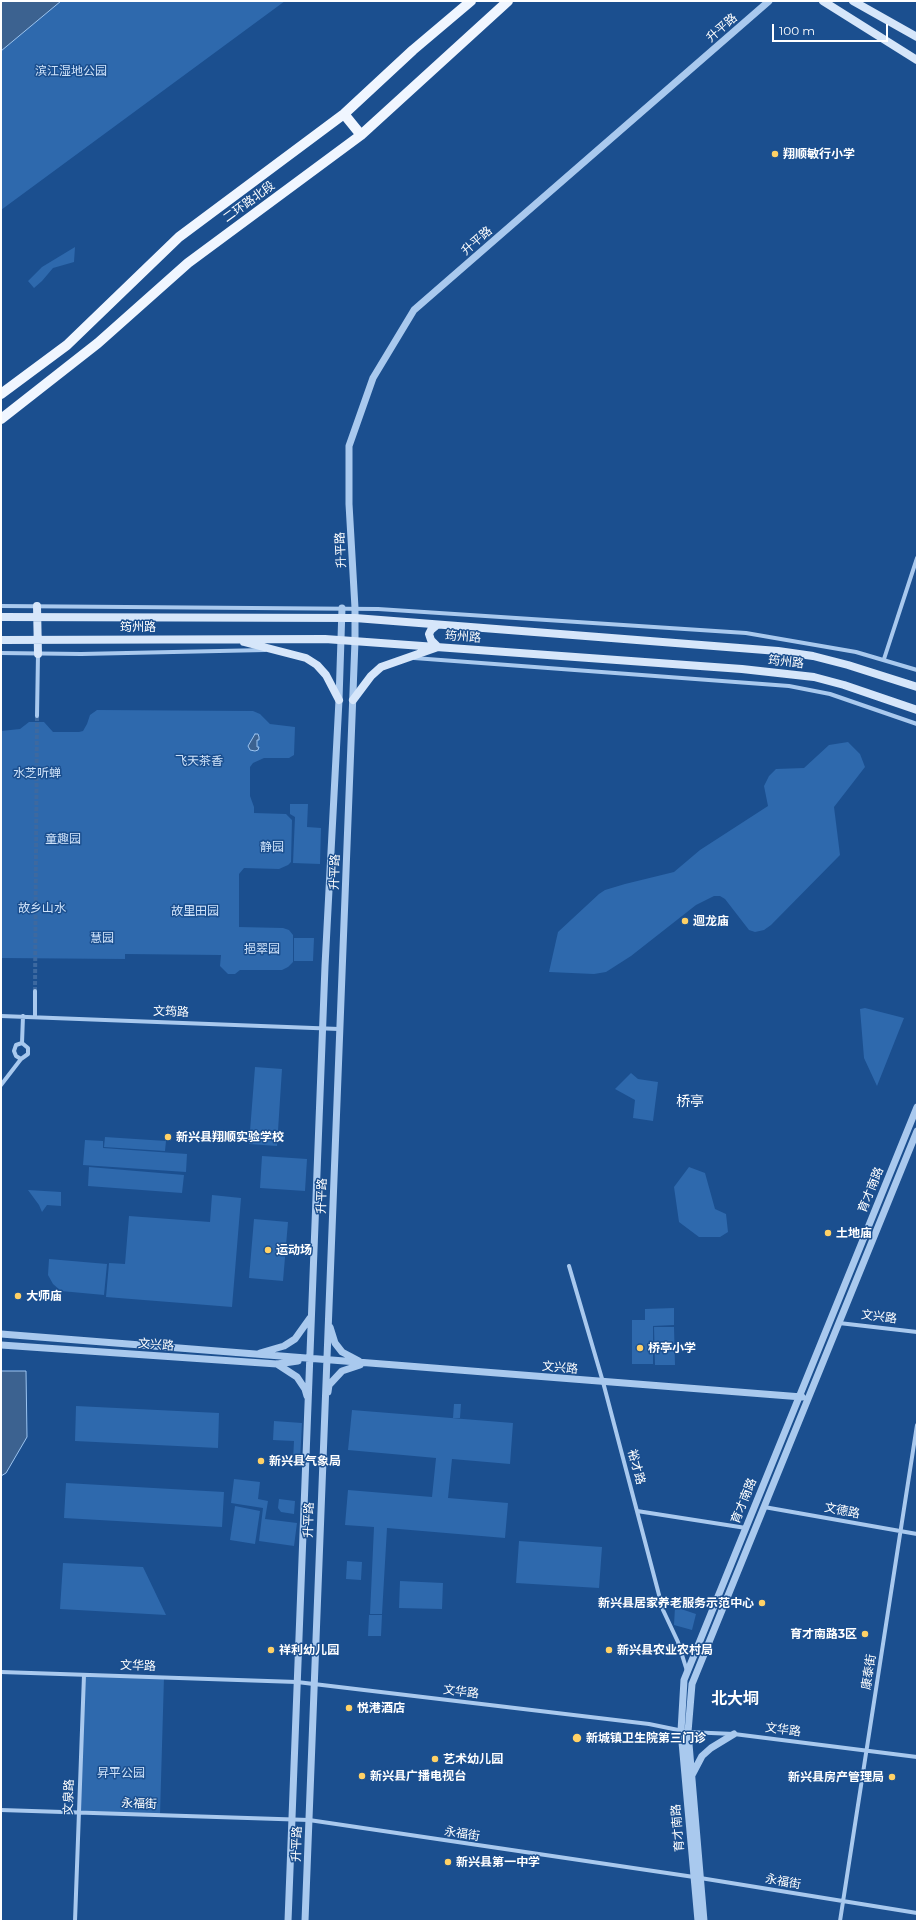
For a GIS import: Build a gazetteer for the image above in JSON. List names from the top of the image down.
{
  "streets": {
    "main road": ["二环路北段", "筠州路"],
    "street": [
      "升平路",
      "文筠路",
      "育才南路",
      "文兴路",
      "裕才路",
      "文德路",
      "文华路",
      "康泰街",
      "文泉路",
      "永福街"
    ]
  },
  "crossings": [
    ["升平路", "筠州路"],
    ["升平路", "文筠路"],
    ["升平路", "文兴路"],
    ["升平路", "文华路"],
    ["升平路", "永福街"],
    ["育才南路", "文兴路"],
    ["育才南路", "裕才路"],
    ["育才南路", "文德路"],
    ["育才南路", "文华路"],
    ["育才南路", "永福街"],
    ["文兴路", "裕才路"],
    ["文德路", "康泰街"],
    ["文华路", "康泰街"],
    ["文华路", "文泉路"],
    ["康泰街", "永福街"],
    ["文泉路", "永福街"]
  ],
  "districts": ["桥亭", "北大垌"],
  "parks": [
    "滨江湿地公园",
    "飞天茶香",
    "水芝听蝉",
    "童趣园",
    "静园",
    "故乡山水",
    "故里田园",
    "慧园",
    "挹翠园",
    "昇平公园"
  ],
  "places": [
    "翔顺敏行小学",
    "迴龙庙",
    "新兴县翔顺实验学校",
    "土地庙",
    "运动场",
    "大师庙",
    "桥亭小学",
    "新兴县气象局",
    "新兴县居家养老服务示范中心",
    "育才南路3区",
    "祥利幼儿园",
    "新兴县农业农村局",
    "悦港酒店",
    "新城镇卫生院第三门诊",
    "艺术幼儿园",
    "新兴县广播电视台",
    "新兴县房产管理局",
    "新兴县第一中学"
  ],
  "scale_bar": "100 m"
}
